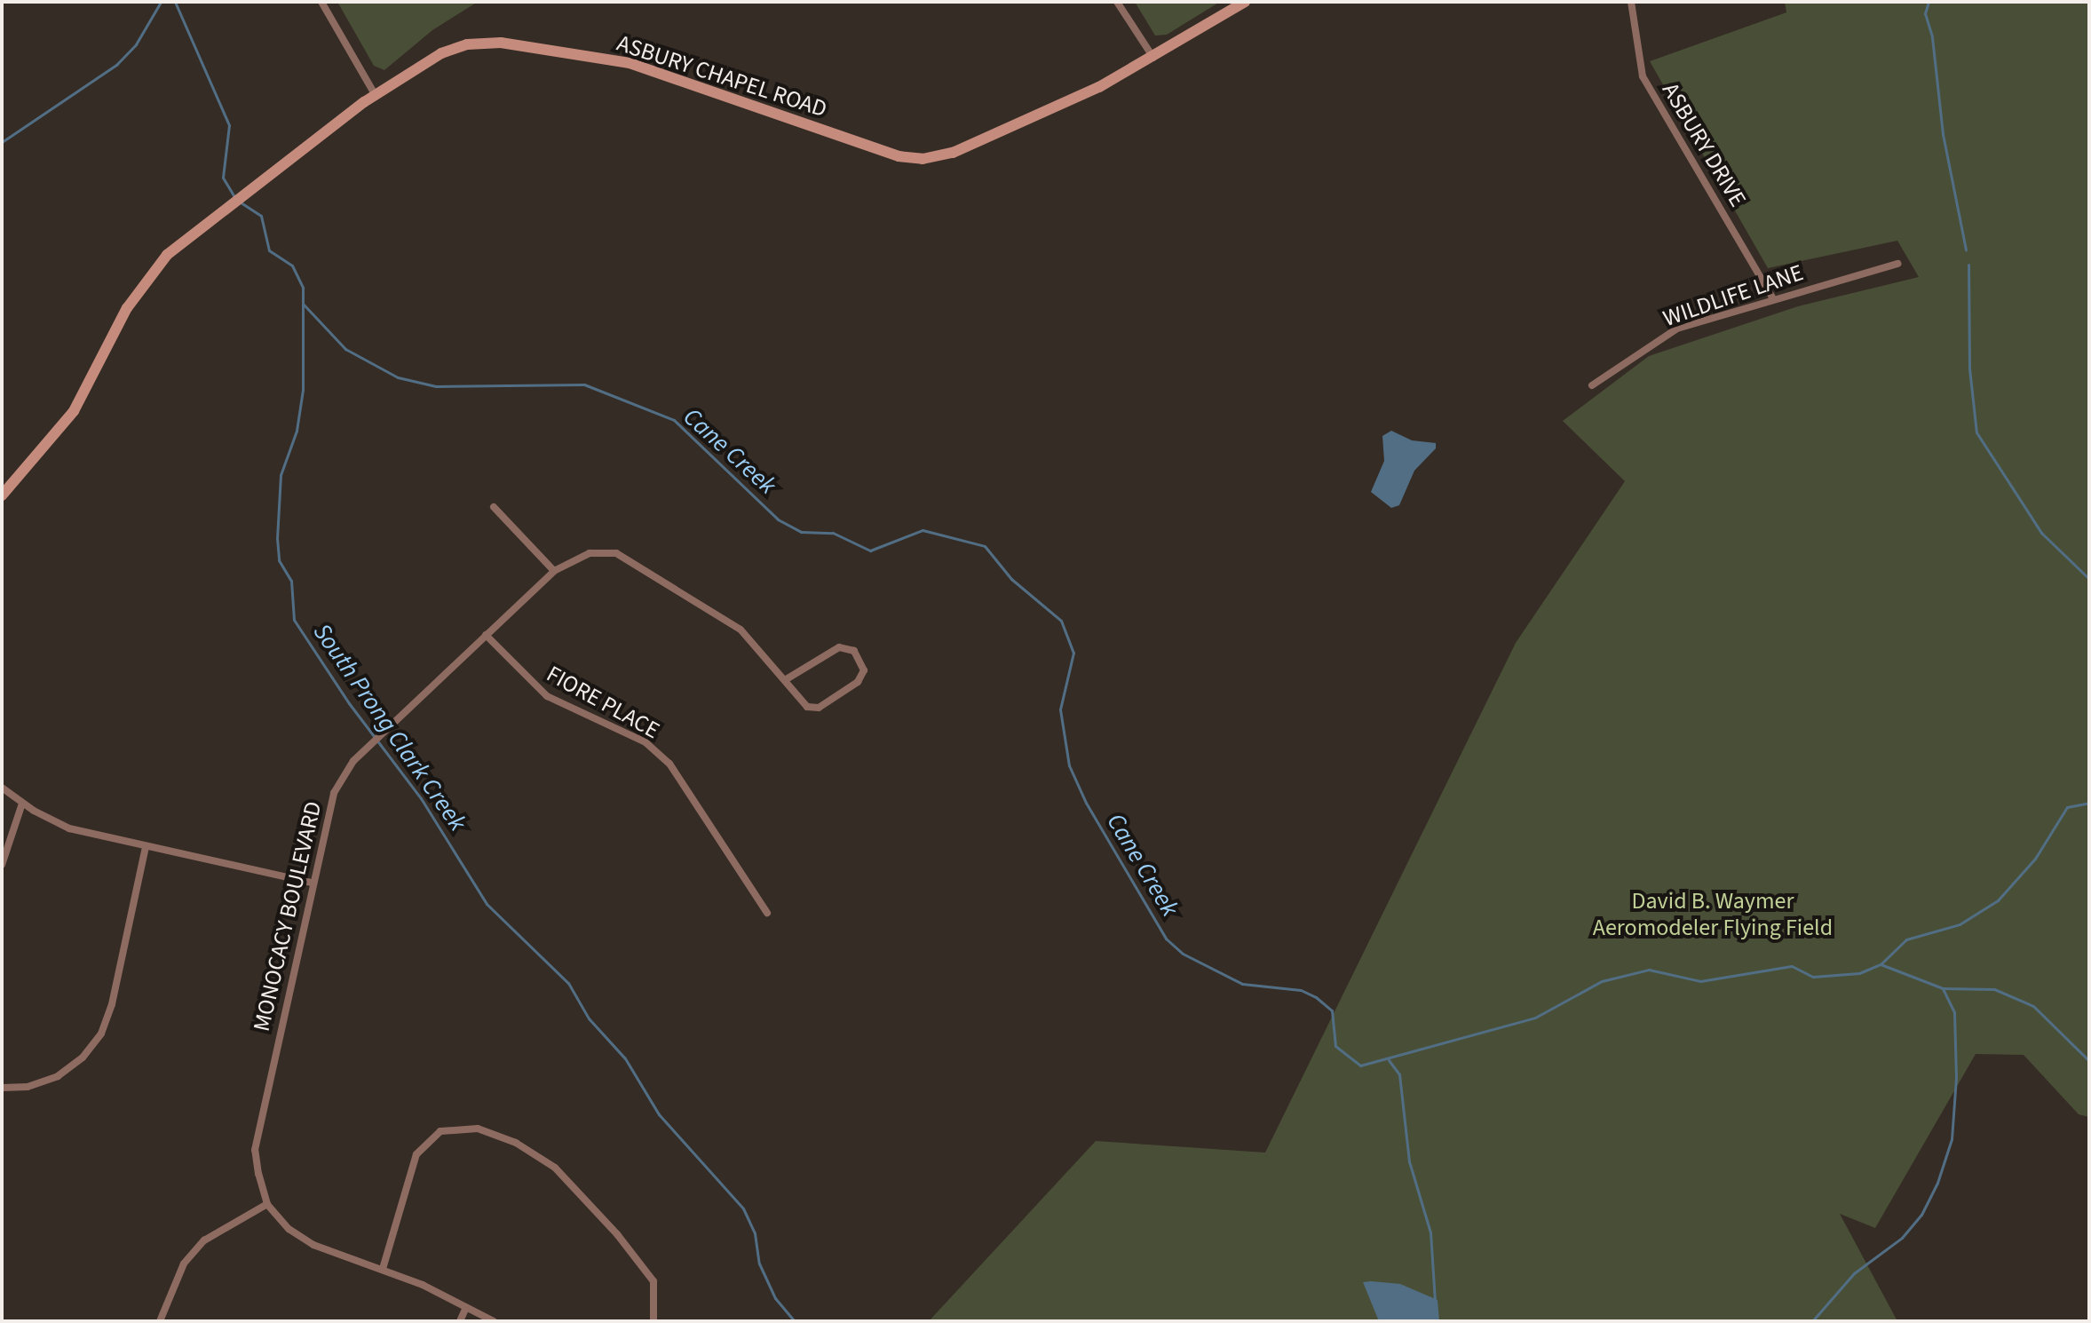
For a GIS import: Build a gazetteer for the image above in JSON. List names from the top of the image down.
{
  "streets": {
    "main road": ["ASBURY CHAPEL ROAD"],
    "street": [
      "ASBURY DRIVE",
      "WILDLIFE LANE",
      "FIORE PLACE",
      "MONOCACY BOULEVARD"
    ]
  },
  "crossings": [
    ["ASBURY DRIVE", "WILDLIFE LANE"],
    ["FIORE PLACE", "MONOCACY BOULEVARD"]
  ],
  "water": ["Cane Creek", "South Prong Clark Creek"],
  "parks": ["David B. Waymer Aeromodeler Flying Field"]
}
